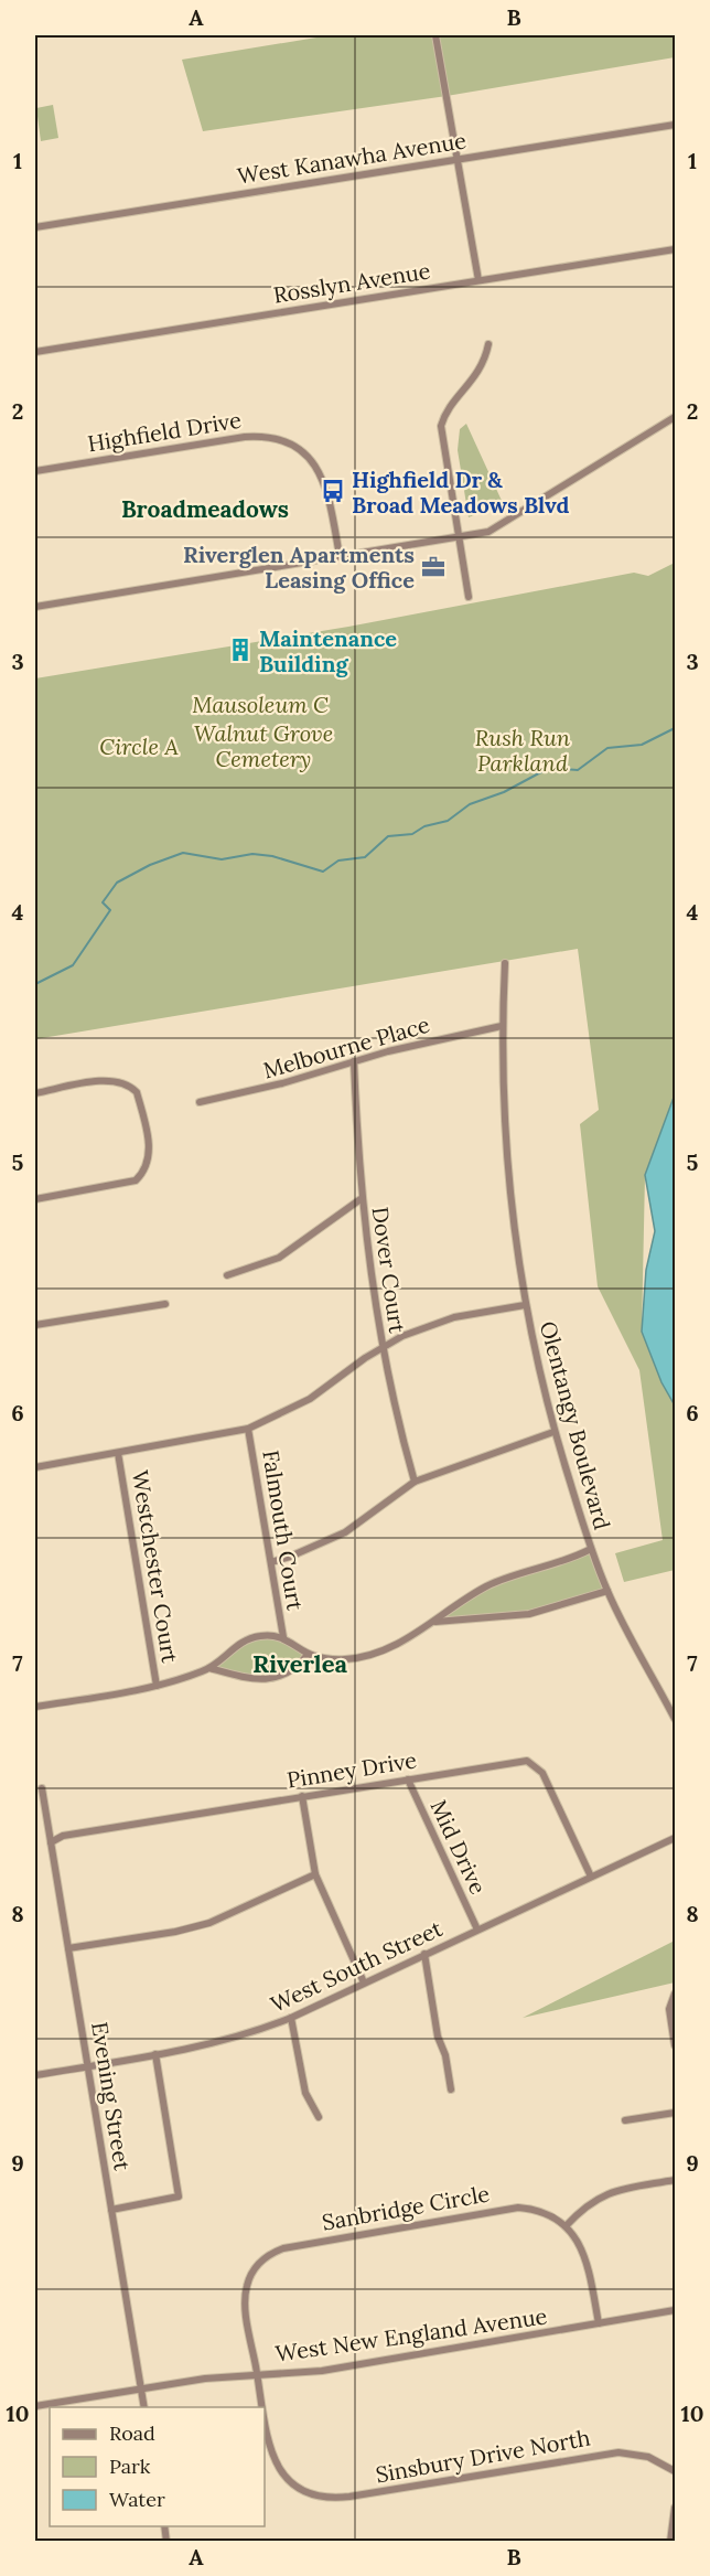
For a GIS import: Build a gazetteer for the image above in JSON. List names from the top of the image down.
{
  "streets": {
    "street": [
      "West Kanawha Avenue",
      "Rosslyn Avenue",
      "Highfield Drive",
      "Melbourne Place",
      "Dover Court",
      "Olentangy Boulevard",
      "Falmouth Court",
      "Westchester Court",
      "Pinney Drive",
      "Mid Drive",
      "West South Street",
      "Evening Street",
      "Sanbridge Circle",
      "West New England Avenue",
      "Sinsbury Drive North"
    ]
  },
  "crossings": [
    ["Melbourne Place", "Dover Court"],
    ["Melbourne Place", "Olentangy Boulevard"],
    ["Pinney Drive", "Mid Drive"],
    ["Pinney Drive", "West South Street"],
    ["Pinney Drive", "Evening Street"],
    ["Mid Drive", "West South Street"],
    ["West South Street", "Evening Street"],
    ["Evening Street", "West New England Avenue"],
    ["Sanbridge Circle", "West New England Avenue"],
    ["Sanbridge Circle", "Sinsbury Drive North"],
    ["West New England Avenue", "Sinsbury Drive North"]
  ],
  "districts": ["Broadmeadows", "Riverlea"],
  "parks": [
    "Mausoleum C",
    "Walnut Grove Cemetery",
    "Rush Run Parkland",
    "Circle A"
  ],
  "places": {
    "bus stop": ["Highfield Dr & Broad Meadows Blvd"],
    "office": ["Riverglen Apartments Leasing Office"],
    "building": ["Maintenance Building"]
  },
  "legend": ["Road", "Park", "Water"],
  "grid": {
    "columns": ["A", "B"],
    "rows": [
      "1",
      "2",
      "3",
      "4",
      "5",
      "6",
      "7",
      "8",
      "9",
      "10"
    ]
  }
}
